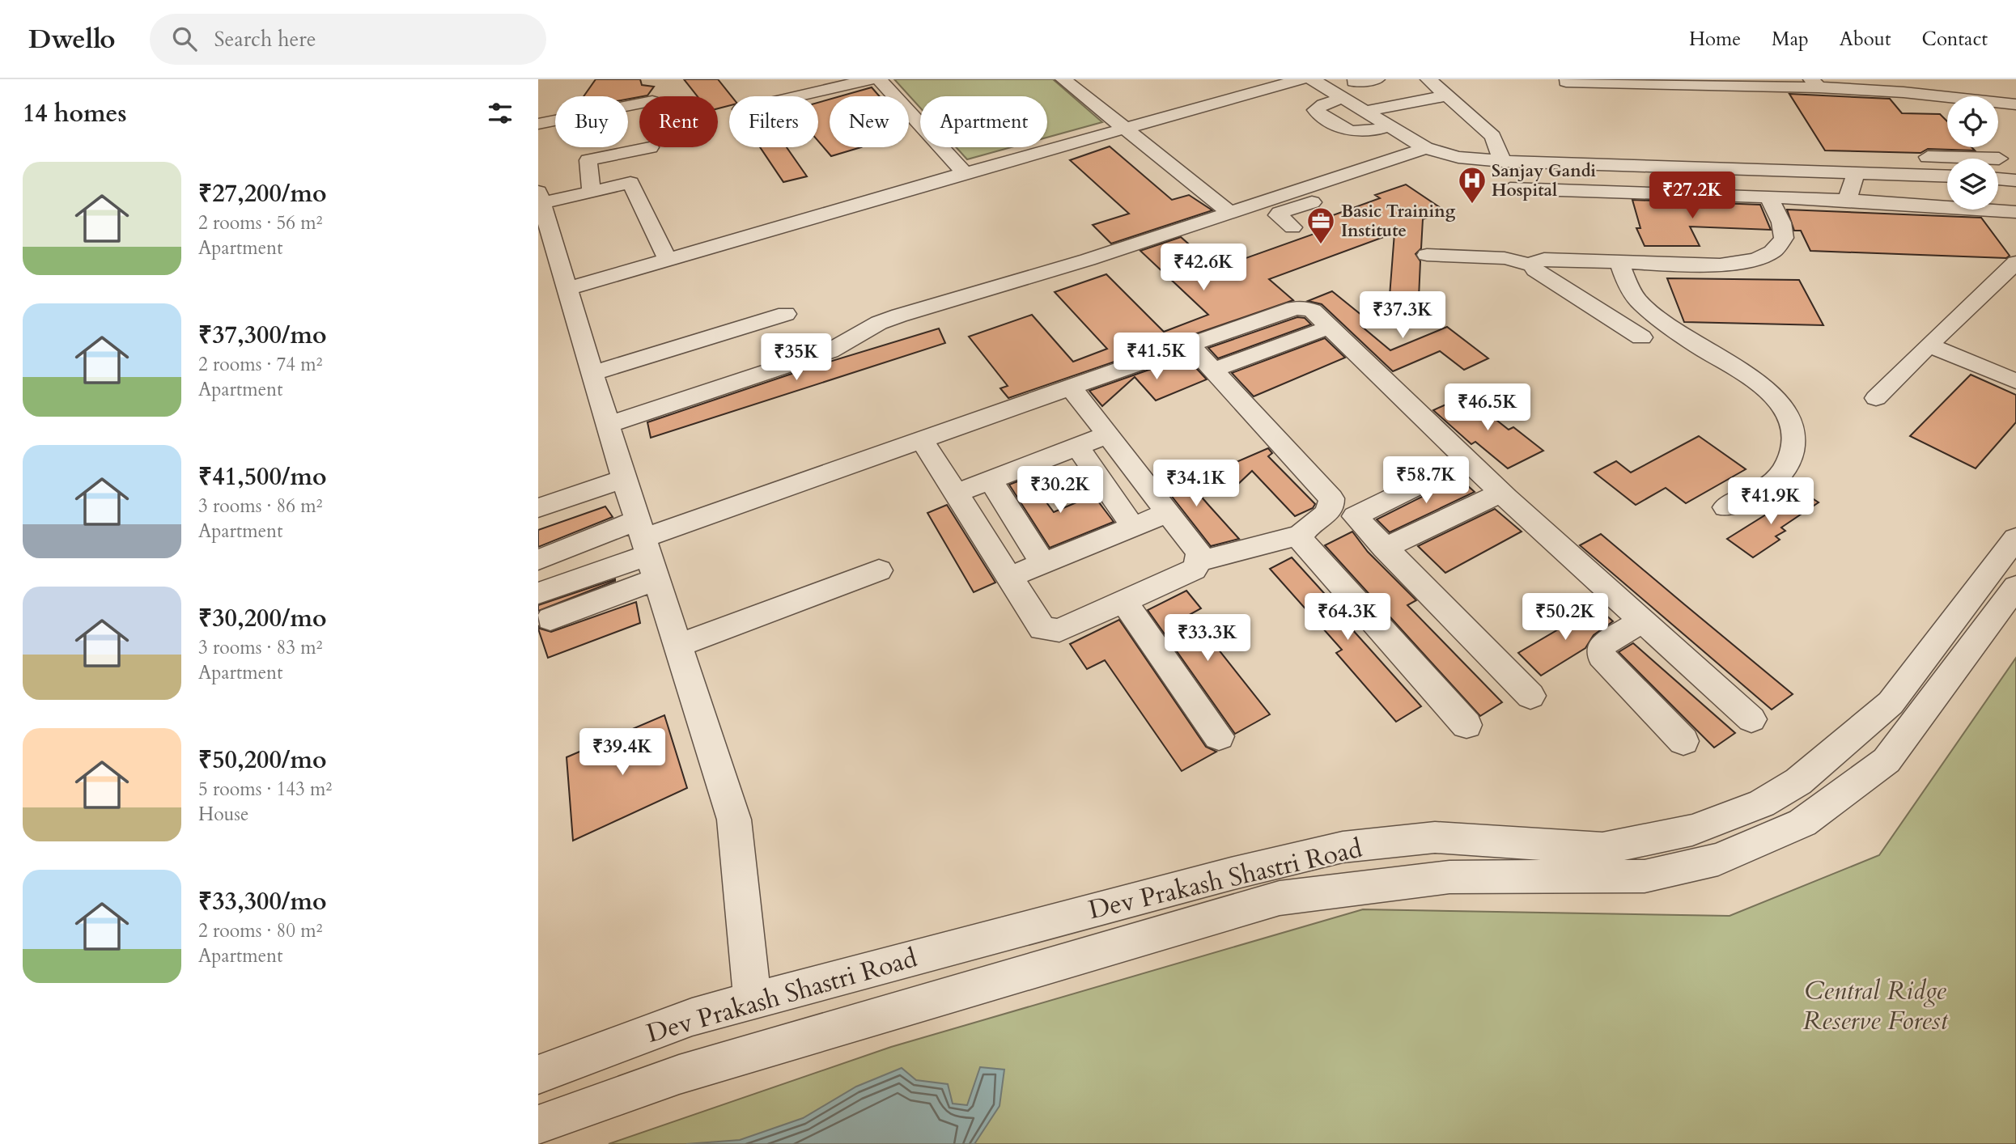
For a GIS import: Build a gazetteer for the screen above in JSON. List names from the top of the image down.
{
  "streets": {
    "street": ["Dev Prakash Shastri Road"]
  },
  "parks": ["Central Ridge Reserve Forest"],
  "places": {
    "hospital": ["Sanjay Gandi Hospital"],
    "office": ["Basic Training Institute"]
  },
  "page": {
    "header": "Dwello",
    "search": "Search here",
    "nav": [
      "Home",
      "Map",
      "About",
      "Contact"
    ],
    "heading": "14 homes",
    "chip": [
      "Buy",
      "Rent",
      "Filters",
      "New",
      "Apartment"
    ],
    "list": [
      {
        "name": "₹27,200/mo",
        "note": "2 rooms · 56 m² · Apartment"
      },
      {
        "name": "₹37,300/mo",
        "note": "2 rooms · 74 m² · Apartment"
      },
      {
        "name": "₹41,500/mo",
        "note": "3 rooms · 86 m² · Apartment"
      },
      {
        "name": "₹30,200/mo",
        "note": "3 rooms · 83 m² · Apartment"
      },
      {
        "name": "₹50,200/mo",
        "note": "5 rooms · 143 m² · House"
      },
      {
        "name": "₹33,300/mo",
        "note": "2 rooms · 80 m² · Apartment"
      }
    ],
    "price": [
      "₹27.2K",
      "₹42.6K",
      "₹37.3K",
      "₹41.5K",
      "₹35K",
      "₹46.5K",
      "₹58.7K",
      "₹34.1K",
      "₹30.2K",
      "₹41.9K",
      "₹64.3K",
      "₹50.2K",
      "₹33.3K",
      "₹39.4K"
    ]
  }
}
